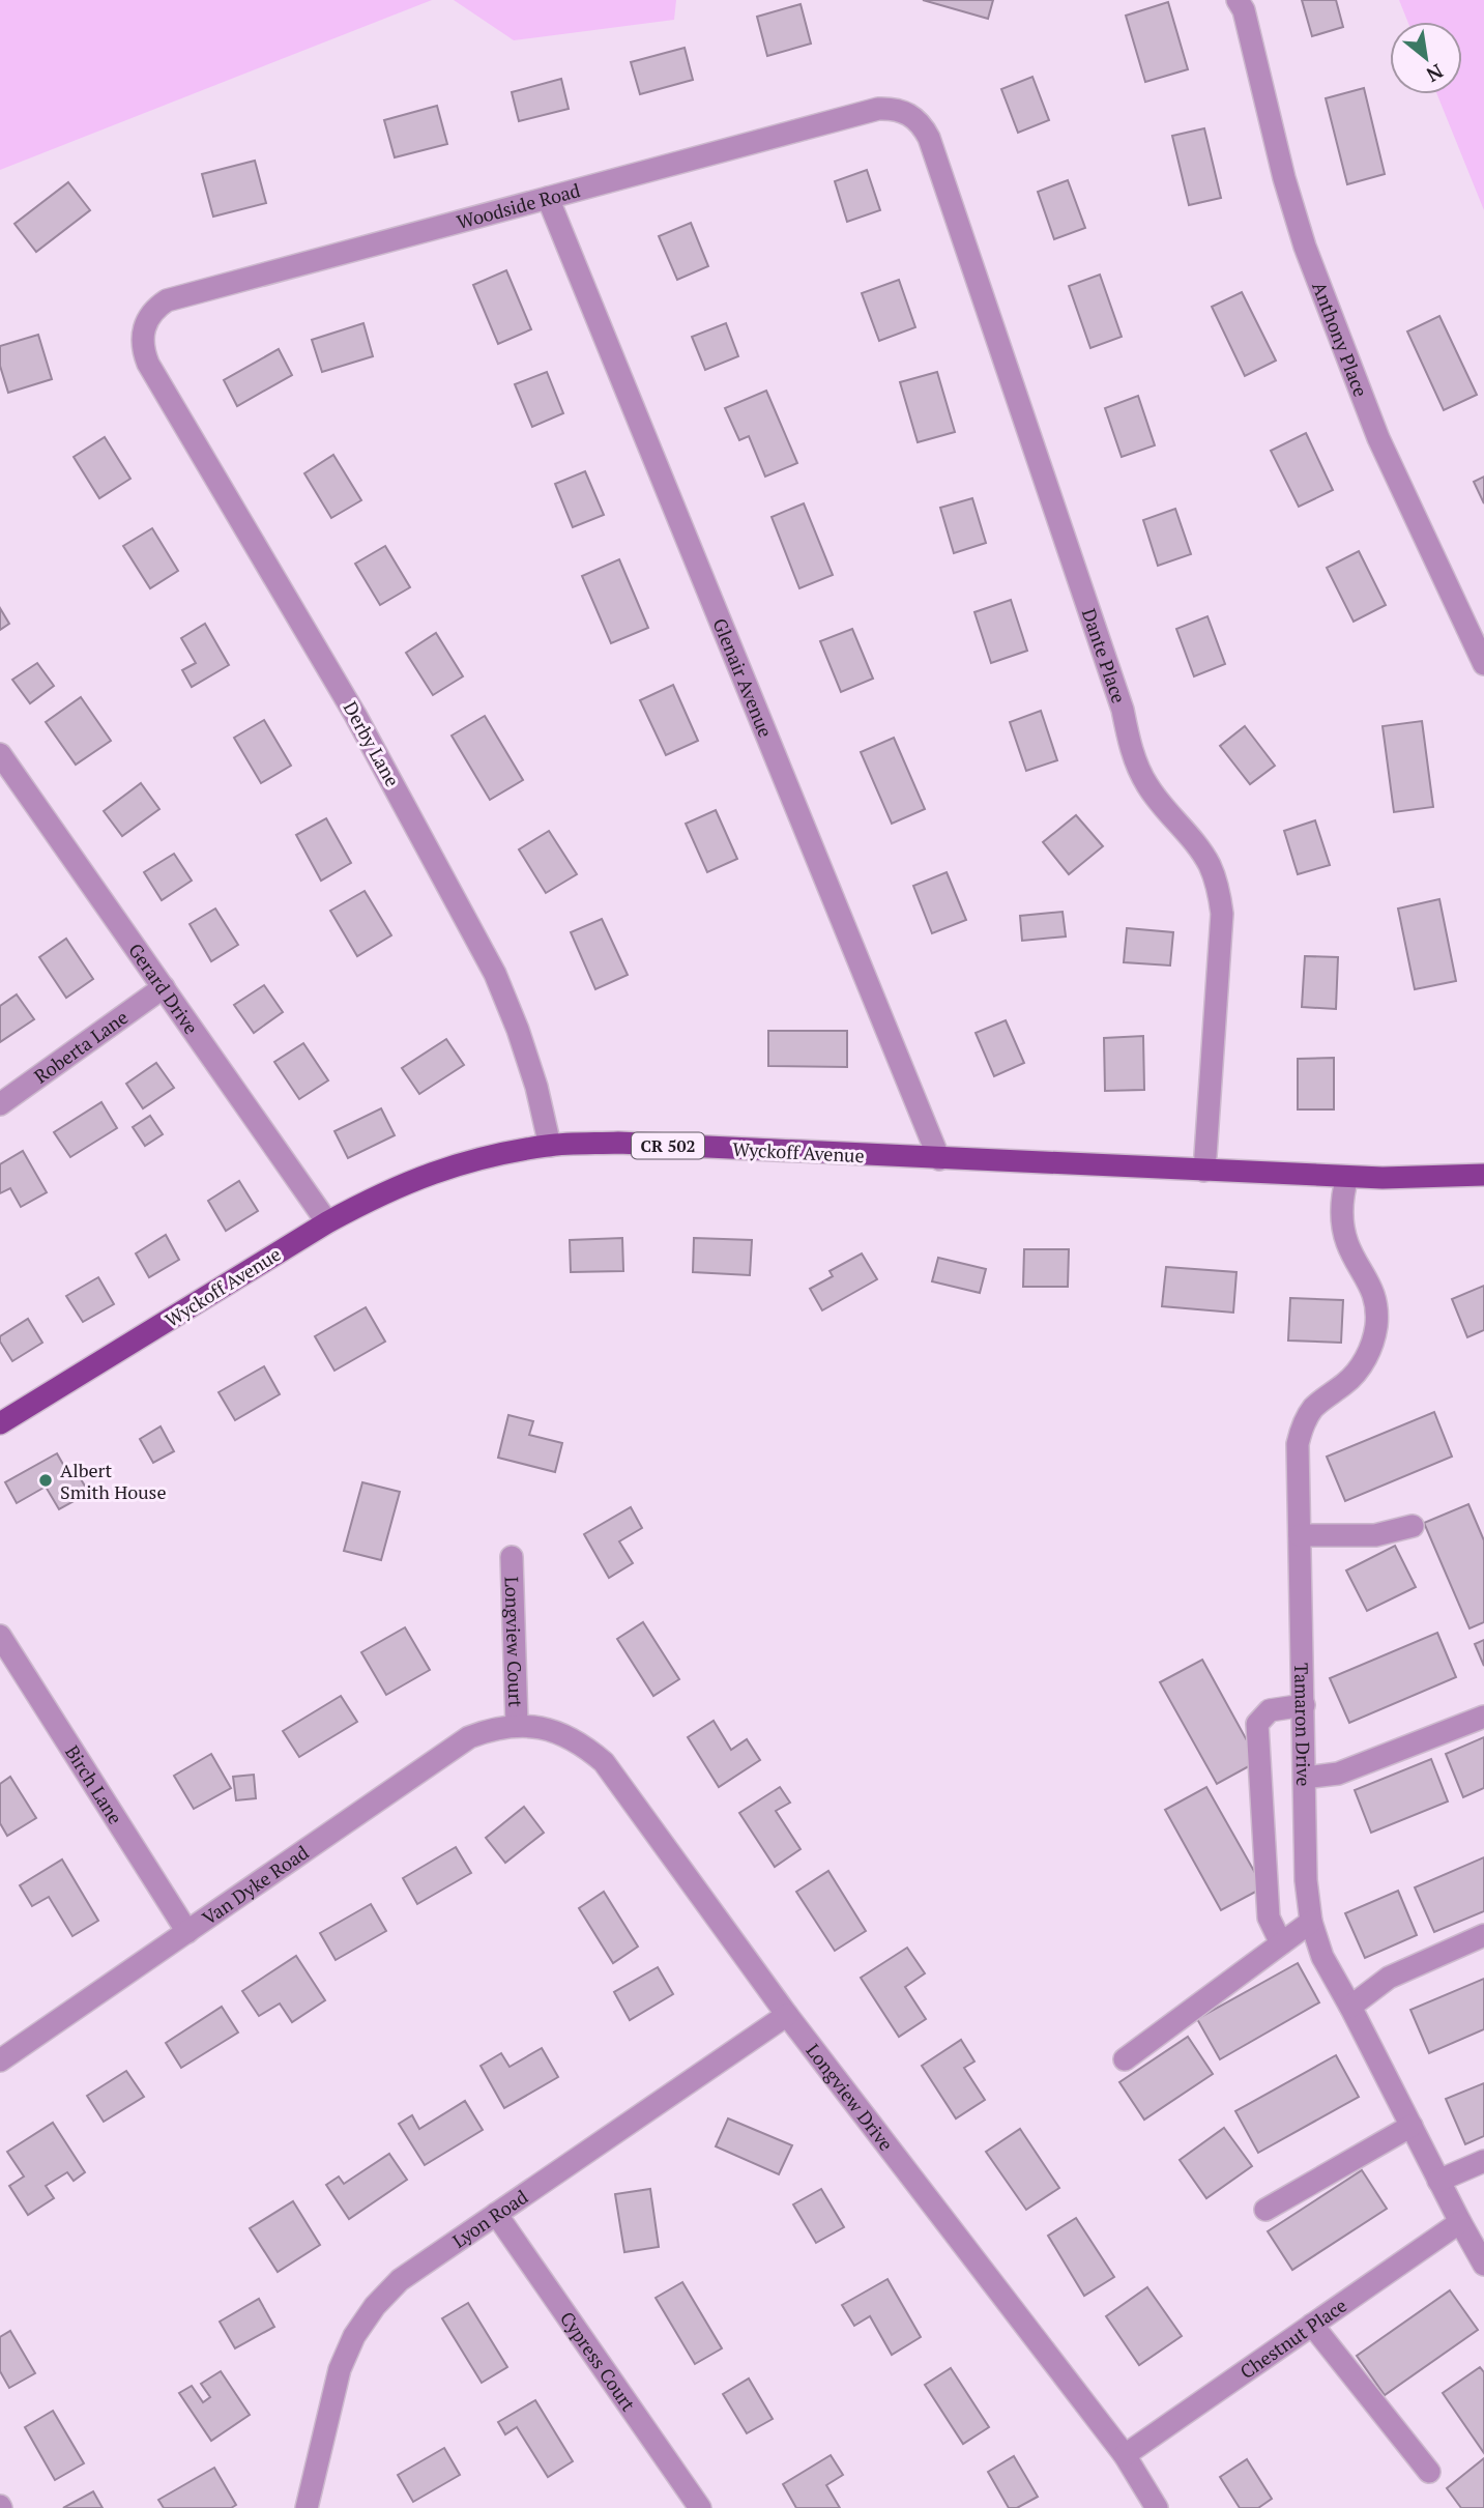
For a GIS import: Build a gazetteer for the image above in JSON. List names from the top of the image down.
{
  "streets": {
    "main road": ["CR 502", "Wyckoff Avenue"],
    "street": [
      "Woodside Road",
      "Anthony Place",
      "Dante Place",
      "Glenair Avenue",
      "Derby Lane",
      "Gerard Drive",
      "Roberta Lane",
      "Longview Court",
      "Tamaron Drive",
      "Birch Lane",
      "Van Dyke Road",
      "Longview Drive",
      "Lyon Road",
      "Chestnut Place",
      "Cypress Court"
    ]
  },
  "crossings": [
    ["Woodside Road", "Dante Place"],
    ["Woodside Road", "Glenair Avenue"],
    ["Woodside Road", "Derby Lane"],
    ["Dante Place", "Wyckoff Avenue"],
    ["Glenair Avenue", "Wyckoff Avenue"],
    ["Derby Lane", "Wyckoff Avenue"],
    ["Gerard Drive", "Roberta Lane"],
    ["Gerard Drive", "Wyckoff Avenue"],
    ["Wyckoff Avenue", "Tamaron Drive"],
    ["Longview Court", "Van Dyke Road"],
    ["Longview Court", "Longview Drive"],
    ["Tamaron Drive", "Chestnut Place"],
    ["Birch Lane", "Van Dyke Road"],
    ["Van Dyke Road", "Longview Drive"],
    ["Longview Drive", "Lyon Road"],
    ["Longview Drive", "Chestnut Place"],
    ["Lyon Road", "Cypress Court"]
  ],
  "places": ["Albert Smith House"],
  "north": "bottom right"
}
